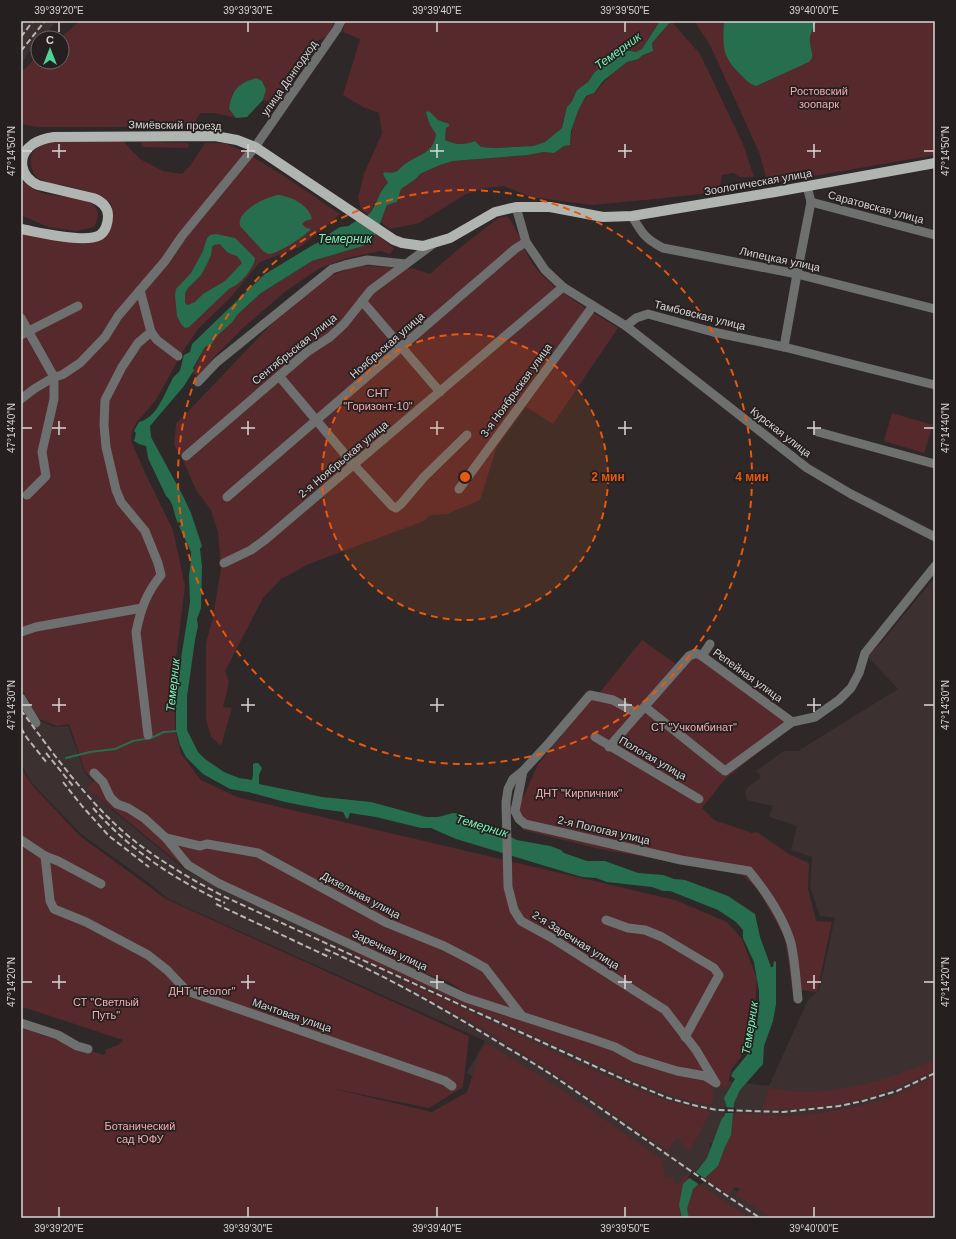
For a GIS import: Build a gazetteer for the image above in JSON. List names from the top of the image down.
{
  "streets": {
    "main road": ["Змиёвский проезд", "Зоологическая улица"],
    "street": [
      "улица Донподход",
      "Саратовская улица",
      "Липецкая улица",
      "Тамбовская улица",
      "Ноябрьская улица",
      "Сентябрьская улица",
      "3-я Ноябрьская улица",
      "Курская улица",
      "2-я Ноябрьская улица",
      "Репейная улица",
      "Пологая улица",
      "2-я Пологая улица",
      "Дизельная улица",
      "2-я Заречная улица",
      "Заречная улица",
      "Мачтовая улица"
    ]
  },
  "crossings": [
    ["улица Донподход", "Змиёвский проезд"],
    ["Змиёвский проезд", "Зоологическая улица"],
    ["Змиёвский проезд", "Сентябрьская улица"],
    ["Зоологическая улица", "Липецкая улица"],
    ["Тамбовская улица", "Курская улица"],
    ["Репейная улица", "Пологая улица"],
    ["2-я Пологая улица", "2-я Заречная улица"],
    ["Дизельная улица", "Заречная улица"],
    ["2-я Заречная улица", "Заречная улица"]
  ],
  "water": ["Темерник"],
  "parks": [
    "Ростовский зоопарк",
    "СНТ \"Горизонт-10\"",
    "СТ \"Учкомбинат\"",
    "ДНТ \"Кирпичник\"",
    "ДНТ \"Геолог\"",
    "СТ \"Светлый Путь\"",
    "Ботанический сад ЮФУ"
  ],
  "north": "top",
  "coordinates": [
    "39°39'20\"E",
    "39°39'30\"E",
    "39°39'40\"E",
    "39°39'50\"E",
    "39°40'00\"E",
    "47°14'50\"N",
    "47°14'40\"N",
    "47°14'30\"N",
    "47°14'20\"N"
  ],
  "rings": ["2 мин", "4 мин"]
}
